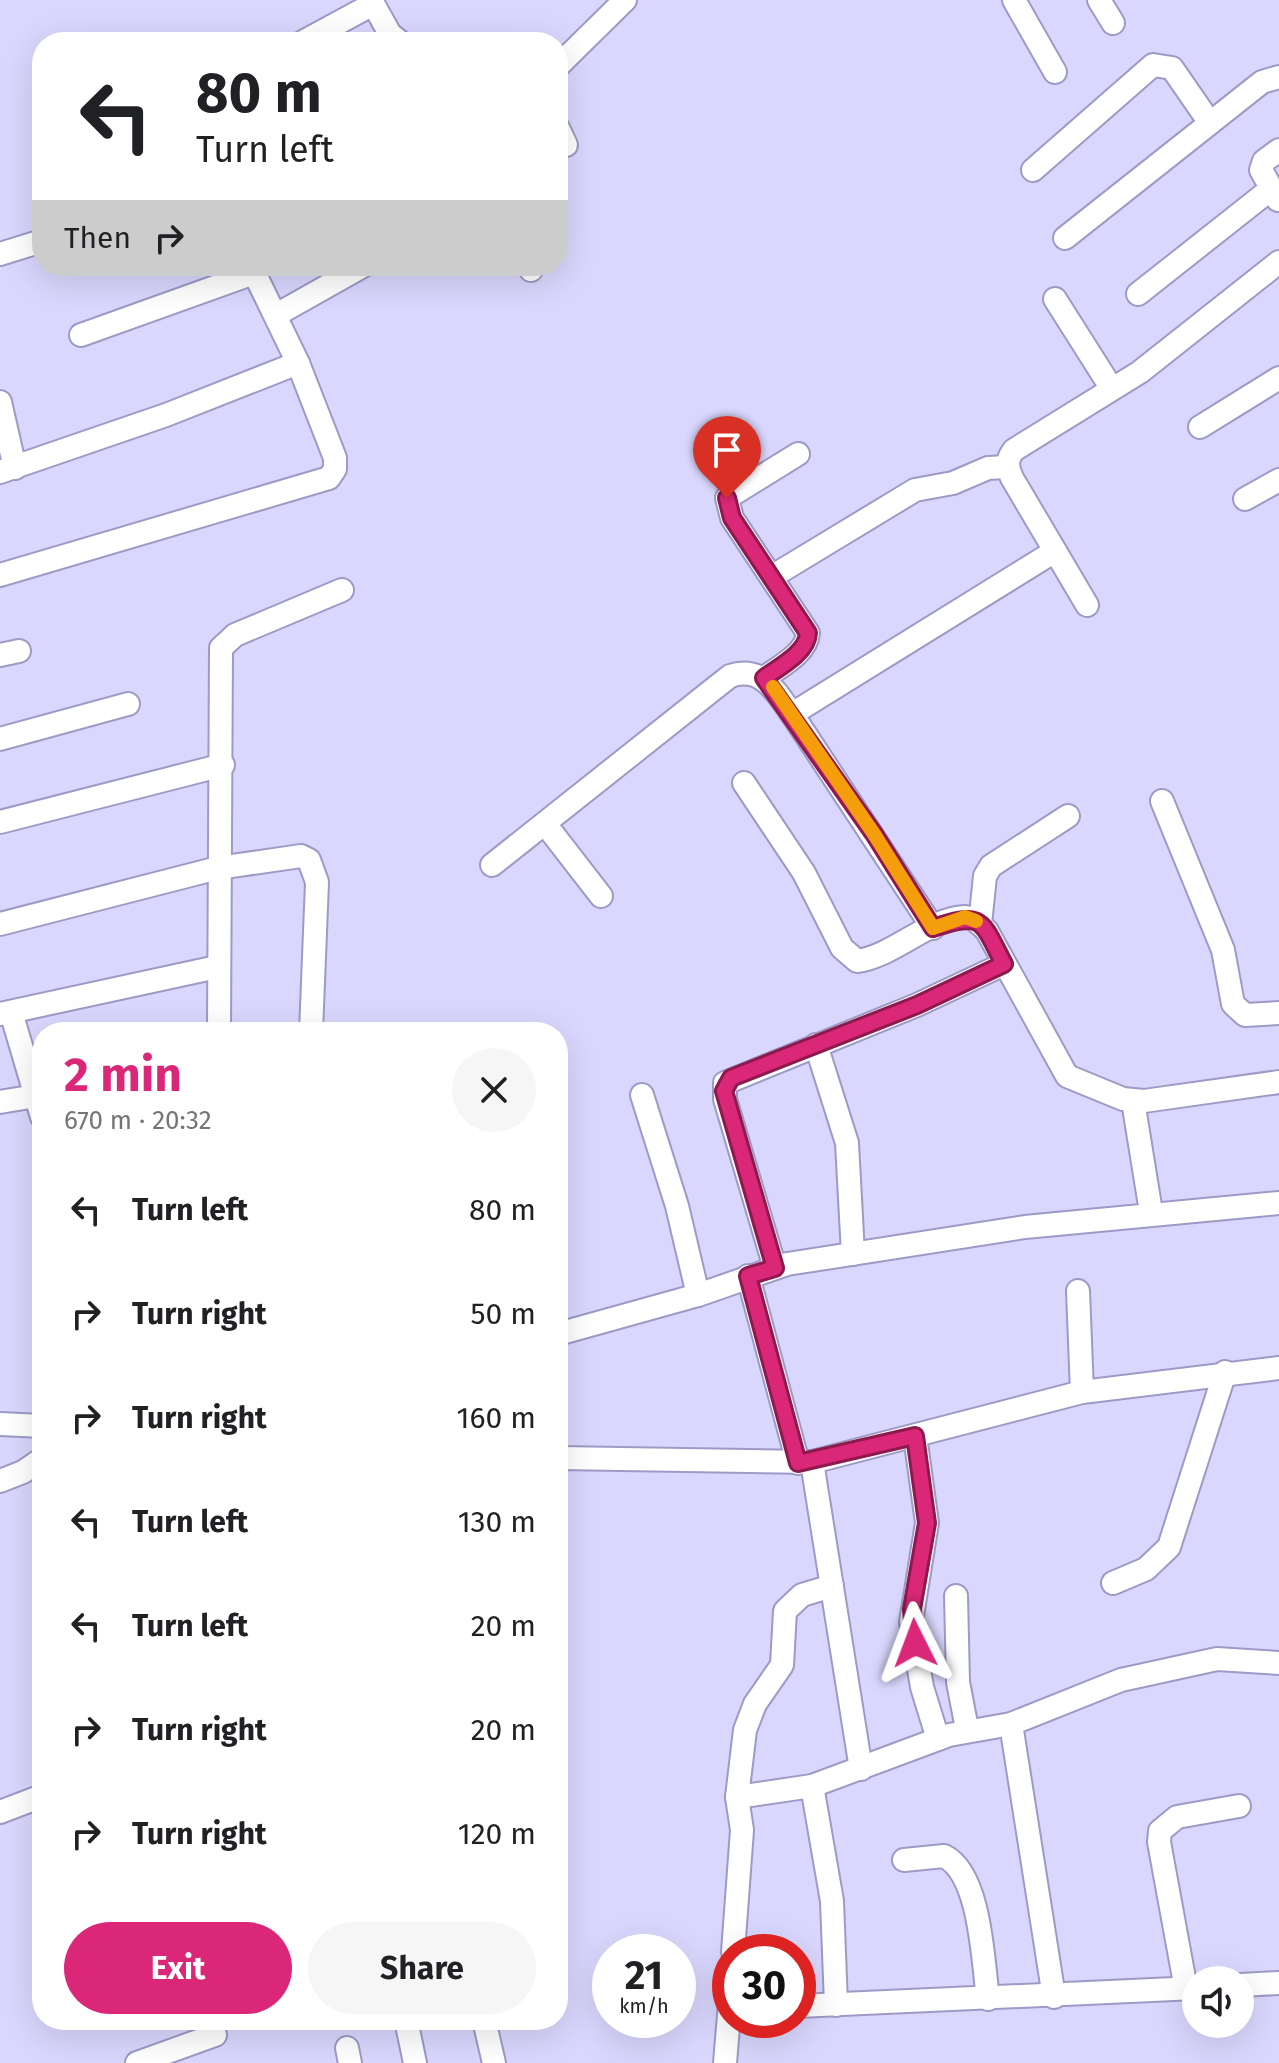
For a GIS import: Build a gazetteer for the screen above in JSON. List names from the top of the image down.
{
  "page": {
    "turn": ["80 m", "Turn left"],
    "then": "Then",
    "heading": ["2 min", "670 m · 20:32"],
    "list": [
      {
        "name": "Turn left",
        "value": "80 m"
      },
      {
        "name": "Turn right",
        "value": "50 m"
      },
      {
        "name": "Turn right",
        "value": "160 m"
      },
      {
        "name": "Turn left",
        "value": "130 m"
      },
      {
        "name": "Turn left",
        "value": "20 m"
      },
      {
        "name": "Turn right",
        "value": "20 m"
      },
      {
        "name": "Turn right",
        "value": "120 m"
      }
    ],
    "buttons": ["Exit", "Share"],
    "speed": "21 km/h",
    "limit": "30"
  }
}
